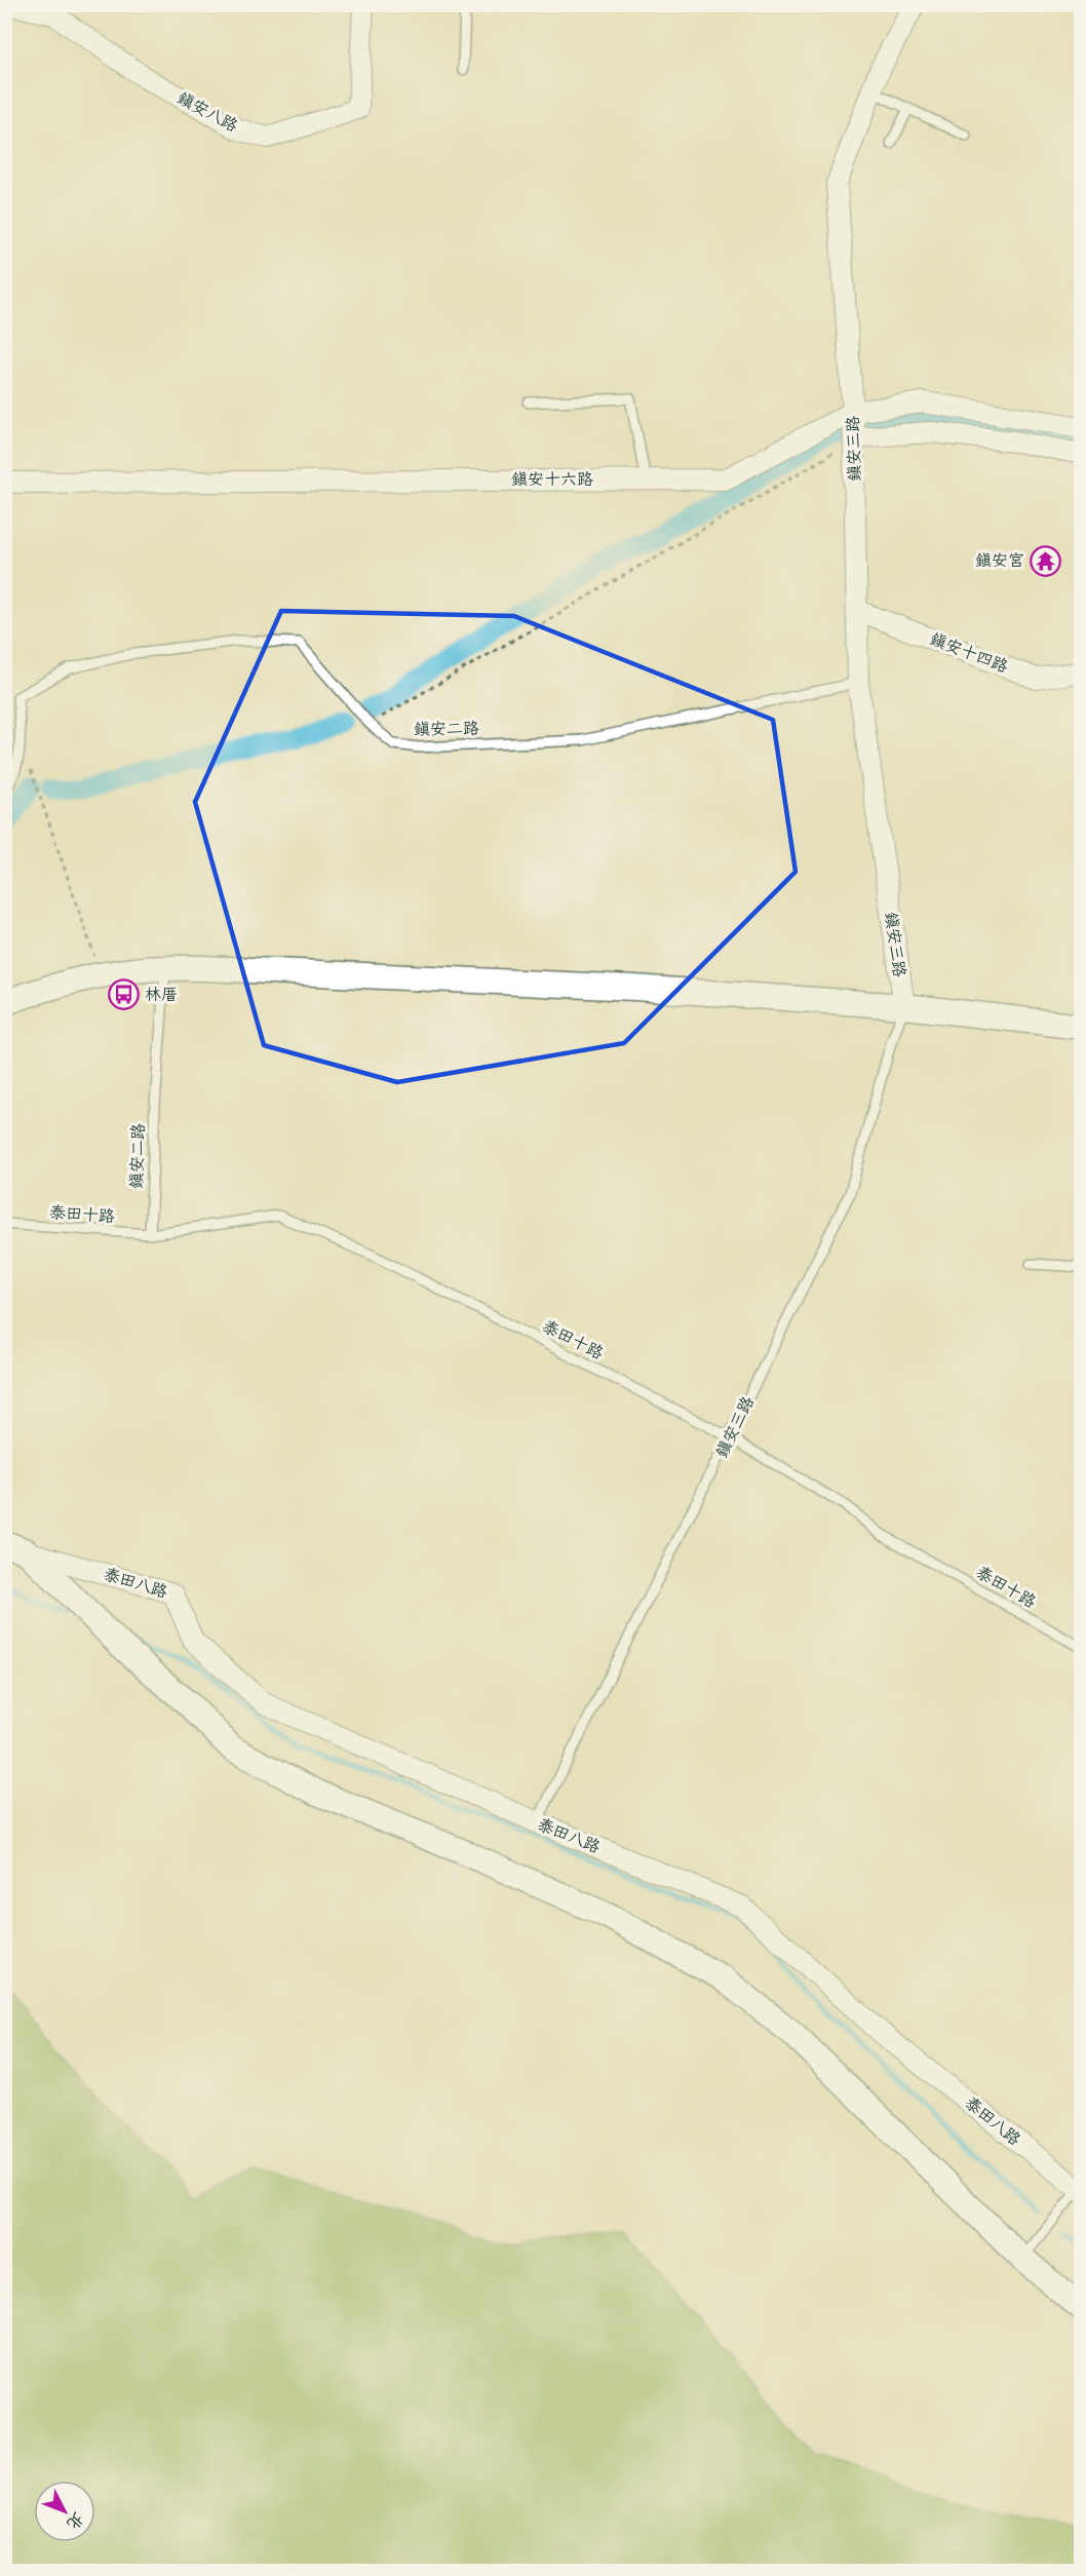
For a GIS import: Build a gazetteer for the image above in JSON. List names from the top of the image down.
{
  "streets": {
    "street": [
      "鎮安八路",
      "鎮安三路",
      "鎮安十六路",
      "鎮安十四路",
      "泰田八路"
    ],
    "lane": ["鎮安二路", "泰田十路"]
  },
  "crossings": [
    ["鎮安三路", "鎮安十六路"],
    ["鎮安三路", "鎮安十四路"],
    ["鎮安三路", "鎮安二路"],
    ["鎮安三路", "泰田十路"],
    ["鎮安三路", "泰田八路"],
    ["鎮安二路", "泰田十路"]
  ],
  "places": {
    "temple": ["鎮安宮"],
    "bus stop": ["林厝"]
  },
  "north": "bottom right"
}
